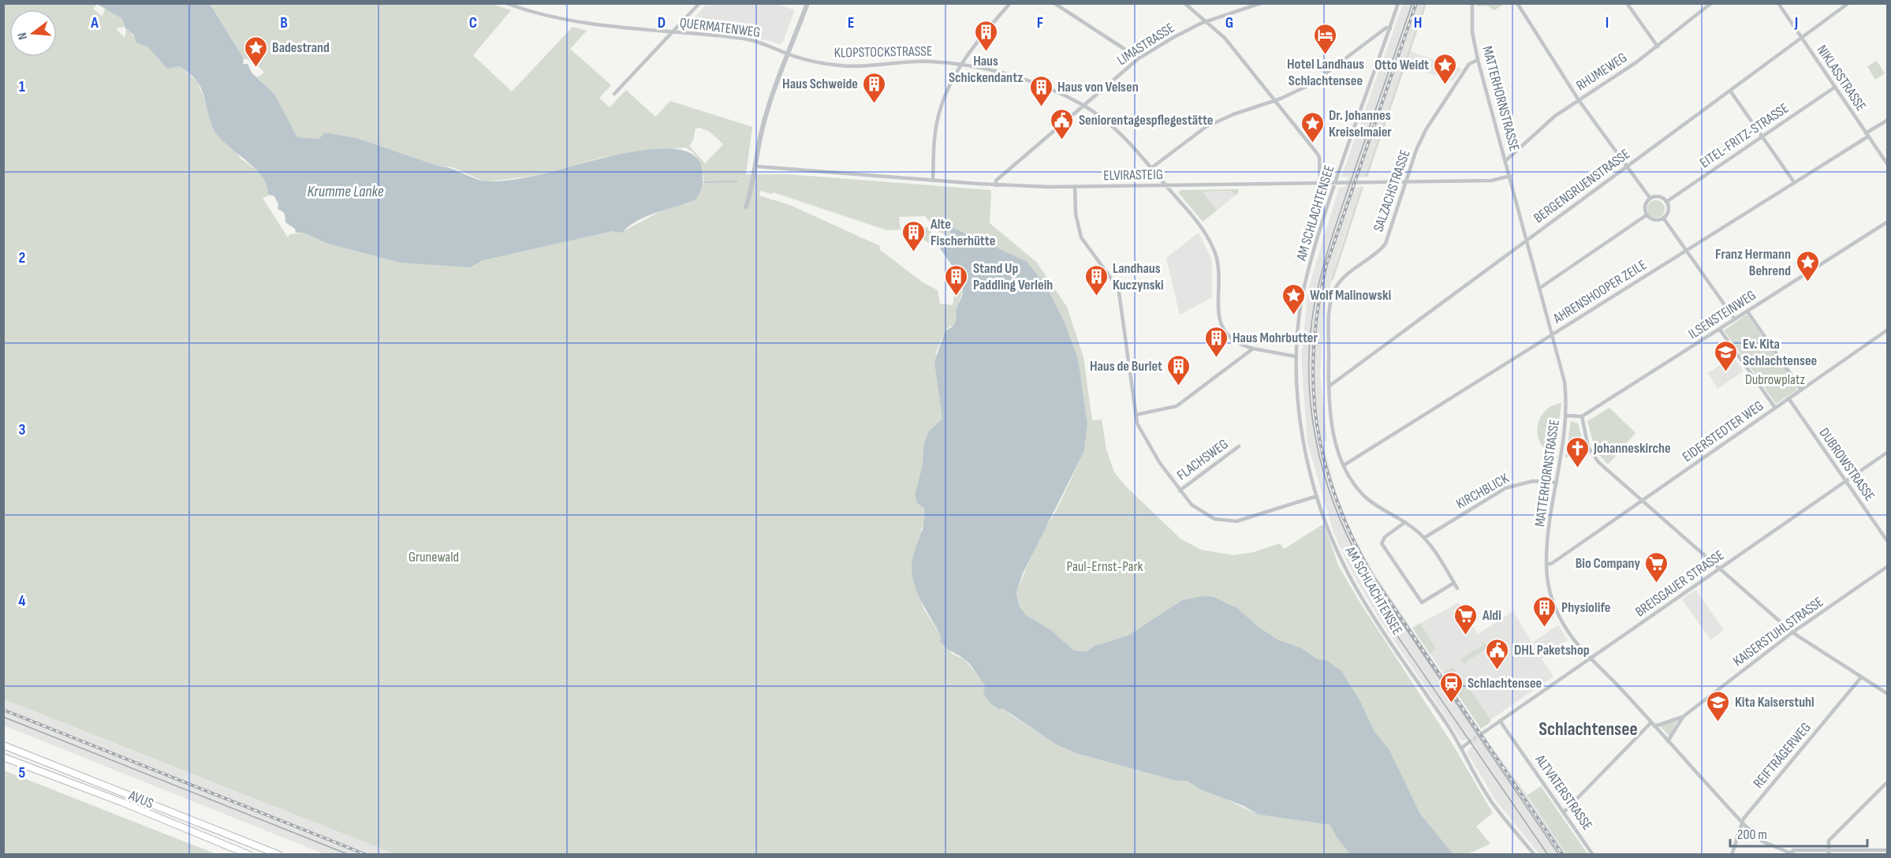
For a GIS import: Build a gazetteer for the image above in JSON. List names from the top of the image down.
{
  "streets": {
    "highway": ["AVUS"],
    "street": [
      "QUERMATENWEG",
      "LIMASTRASSE",
      "KLOPSTOCKSTRASSE",
      "RHUMEWEG",
      "NIKLASSTRASSE",
      "MATTERHORNSTRASSE",
      "EITEL-FRITZ-STRASSE",
      "ELVIRASTEIG",
      "BERGENGRUENSTRASSE",
      "SALZACHSTRASSE",
      "AM SCHLACHTENSEE",
      "AHRENSHOOPER ZEILE",
      "ILSENSTEINWEG",
      "EIDERSTEDTER WEG",
      "FLACHSWEG",
      "DUBROWSTRASSE",
      "KIRCHBLICK",
      "BREISGAUER STRASSE",
      "KAISERSTUHLSTRASSE",
      "REIFTRÄGERWEG",
      "ALTVATERSTRASSE"
    ]
  },
  "crossings": [
    ["QUERMATENWEG", "KLOPSTOCKSTRASSE"],
    ["LIMASTRASSE", "KLOPSTOCKSTRASSE"],
    ["LIMASTRASSE", "ELVIRASTEIG"],
    ["KLOPSTOCKSTRASSE", "ELVIRASTEIG"],
    ["KLOPSTOCKSTRASSE", "AM SCHLACHTENSEE"],
    ["RHUMEWEG", "MATTERHORNSTRASSE"],
    ["NIKLASSTRASSE", "EITEL-FRITZ-STRASSE"],
    ["NIKLASSTRASSE", "BERGENGRUENSTRASSE"],
    ["NIKLASSTRASSE", "AHRENSHOOPER ZEILE"],
    ["MATTERHORNSTRASSE", "ELVIRASTEIG"],
    ["MATTERHORNSTRASSE", "BERGENGRUENSTRASSE"],
    ["MATTERHORNSTRASSE", "SALZACHSTRASSE"],
    ["MATTERHORNSTRASSE", "AHRENSHOOPER ZEILE"],
    ["MATTERHORNSTRASSE", "EIDERSTEDTER WEG"],
    ["MATTERHORNSTRASSE", "KIRCHBLICK"],
    ["MATTERHORNSTRASSE", "BREISGAUER STRASSE"],
    ["MATTERHORNSTRASSE", "KAISERSTUHLSTRASSE"],
    ["MATTERHORNSTRASSE", "REIFTRÄGERWEG"],
    ["ELVIRASTEIG", "SALZACHSTRASSE"],
    ["ELVIRASTEIG", "AM SCHLACHTENSEE"],
    ["BERGENGRUENSTRASSE", "SALZACHSTRASSE"],
    ["SALZACHSTRASSE", "AHRENSHOOPER ZEILE"],
    ["SALZACHSTRASSE", "KIRCHBLICK"],
    ["EIDERSTEDTER WEG", "DUBROWSTRASSE"],
    ["DUBROWSTRASSE", "BREISGAUER STRASSE"],
    ["BREISGAUER STRASSE", "ALTVATERSTRASSE"],
    ["KAISERSTUHLSTRASSE", "ALTVATERSTRASSE"]
  ],
  "districts": ["Schlachtensee"],
  "water": ["Krumme Lanke"],
  "parks": ["Dubrowplatz", "Grunewald", "Paul-Ernst-Park"],
  "places": {
    "building": [
      "Haus Schickendantz",
      "Haus Schweide",
      "Haus von Velsen",
      "Alte Fischerhütte",
      "Stand Up Paddling Verleih",
      "Landhaus Kuczynski",
      "Haus Mohrbutter",
      "Haus de Burlet",
      "Physiolife"
    ],
    "hotel": ["Hotel Landhaus Schlachtensee"],
    "place": [
      "Badestrand",
      "Otto Weidt",
      "Dr. Johannes Kreiselmaier",
      "Franz Hermann Behrend",
      "Wolf Malinowski"
    ],
    "public building": ["Seniorentagespflegestätte", "DHL Paketshop"],
    "school or university": ["Ev. Kita Schlachtensee", "Kita Kaiserstuhl"],
    "church": ["Johanneskirche"],
    "supermarket": ["Bio Company", "Aldi"],
    "station": ["Schlachtensee"]
  },
  "scale_bar": "200 m",
  "north": "left",
  "grid": {
    "columns": [
      "A",
      "B",
      "C",
      "D",
      "E",
      "F",
      "G",
      "H",
      "I",
      "J"
    ],
    "rows": [
      "1",
      "2",
      "3",
      "4",
      "5"
    ]
  }
}
